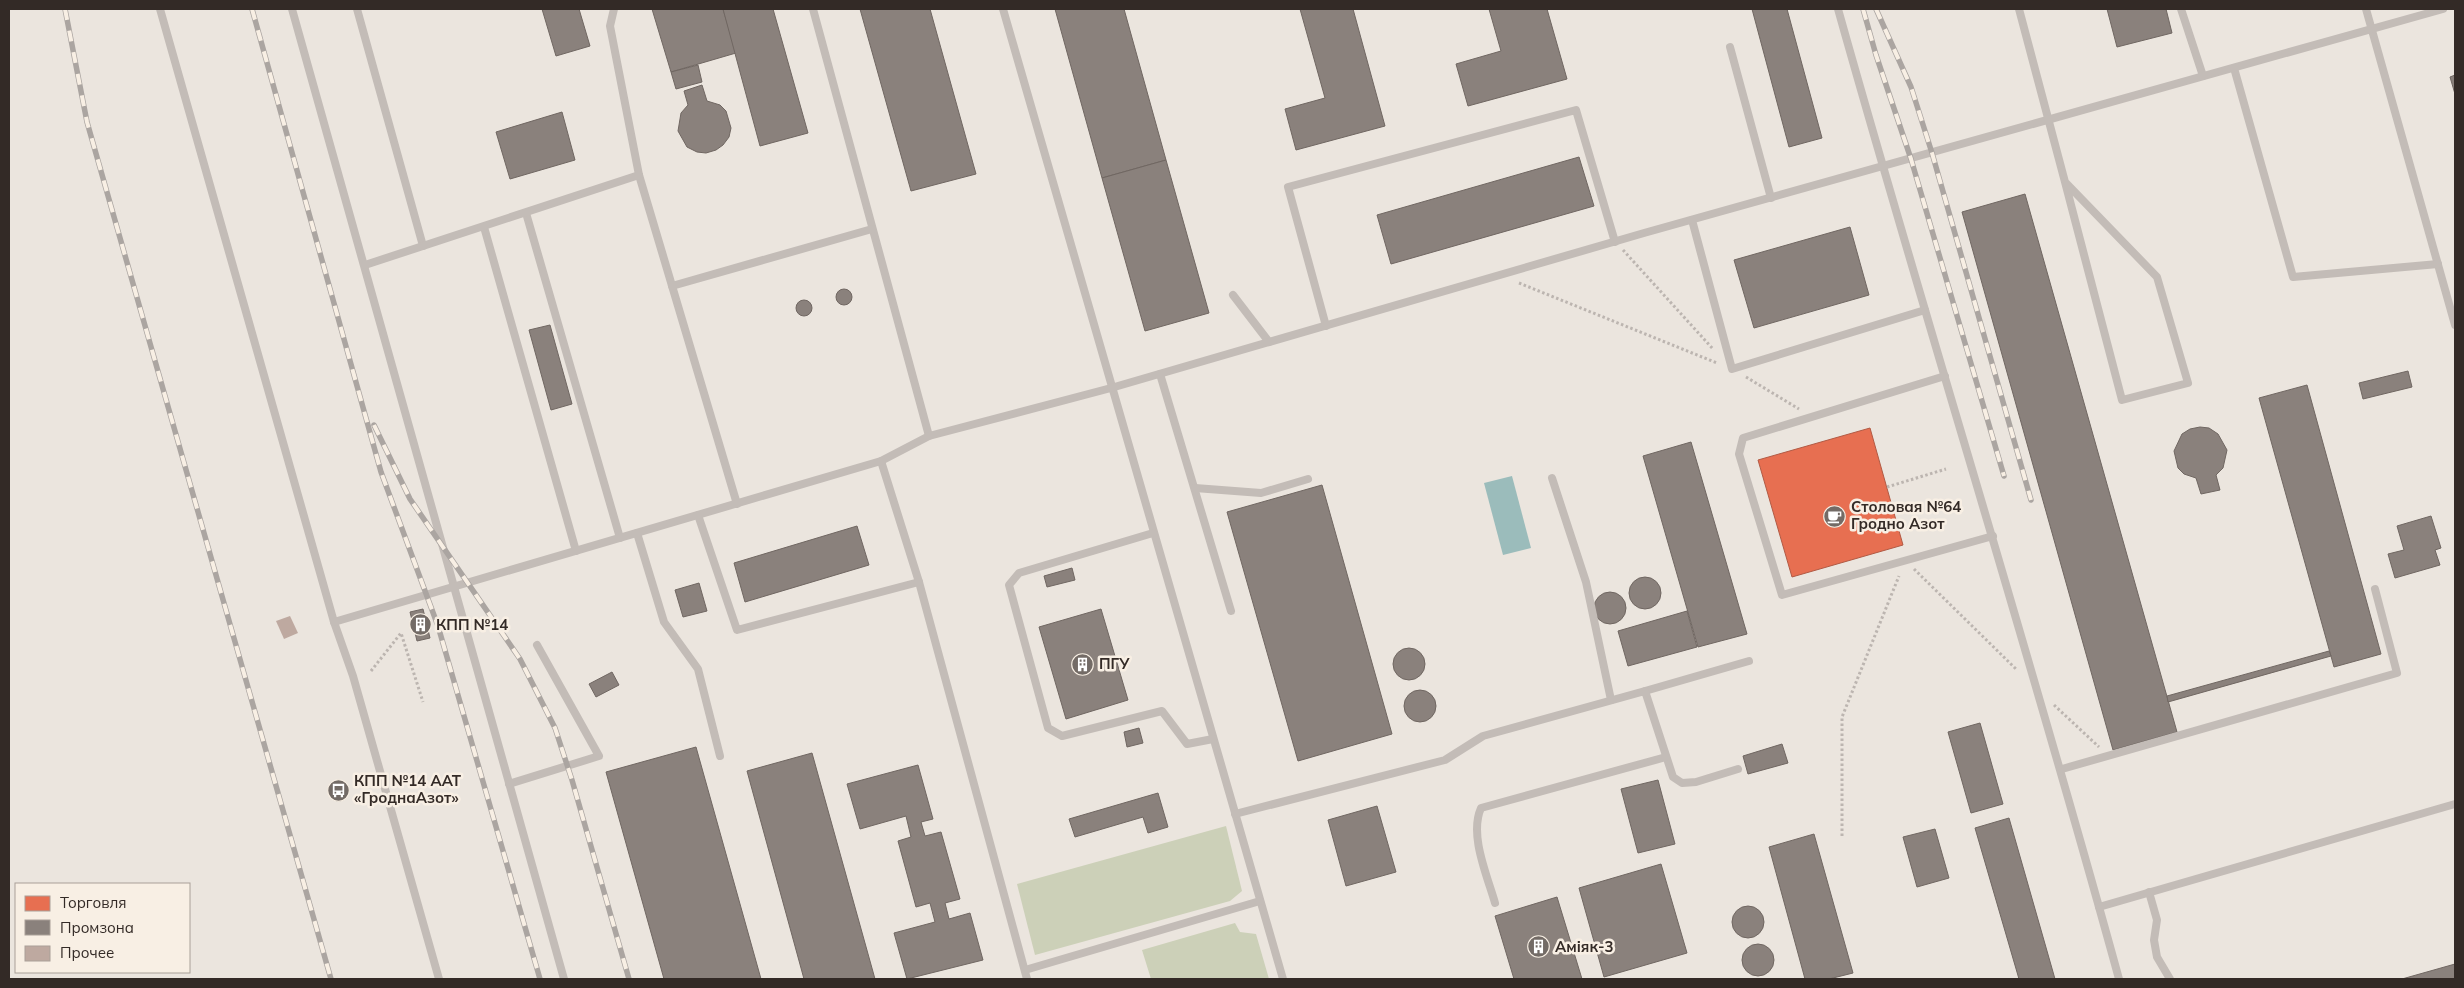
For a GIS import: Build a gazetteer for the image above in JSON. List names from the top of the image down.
{
  "places": {
    "cafe": ["Столовая №64 Гродно Азот"],
    "building": ["КПП №14", "ПГУ", "Аміяк-3"],
    "bus stop": ["КПП №14 ААТ «ГроднаАзот»"]
  },
  "legend": ["Торговля", "Промзона", "Прочее"]
}
